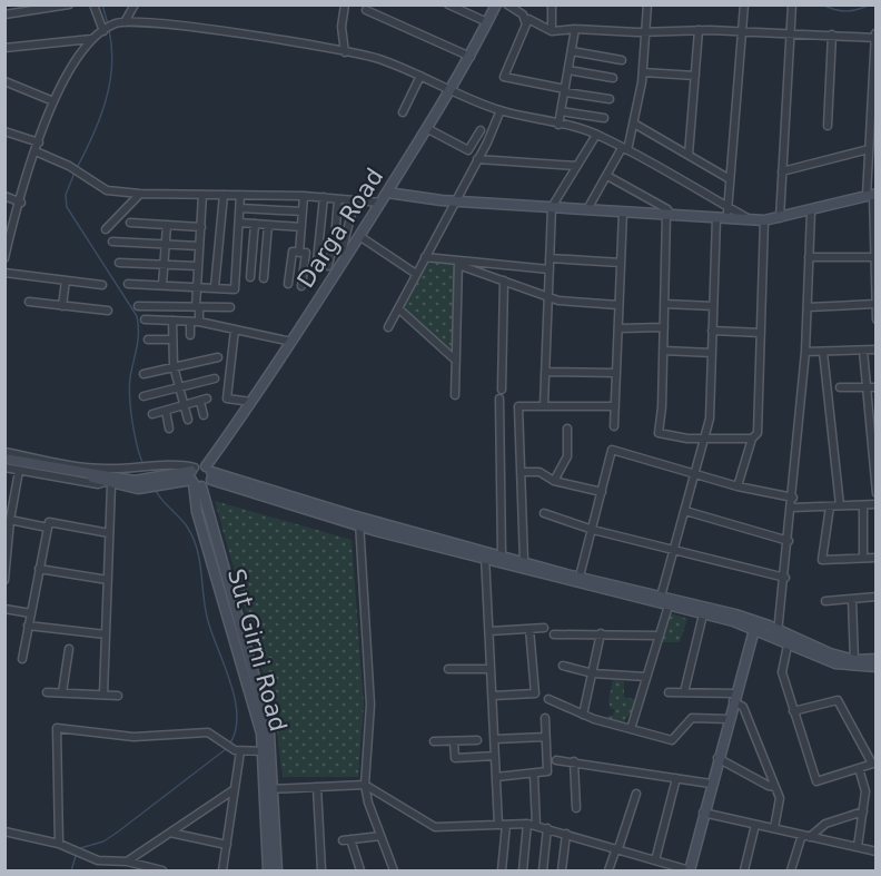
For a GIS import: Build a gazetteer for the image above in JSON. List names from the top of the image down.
{
  "streets": {
    "main road": ["Darga Road"]
  }
}
